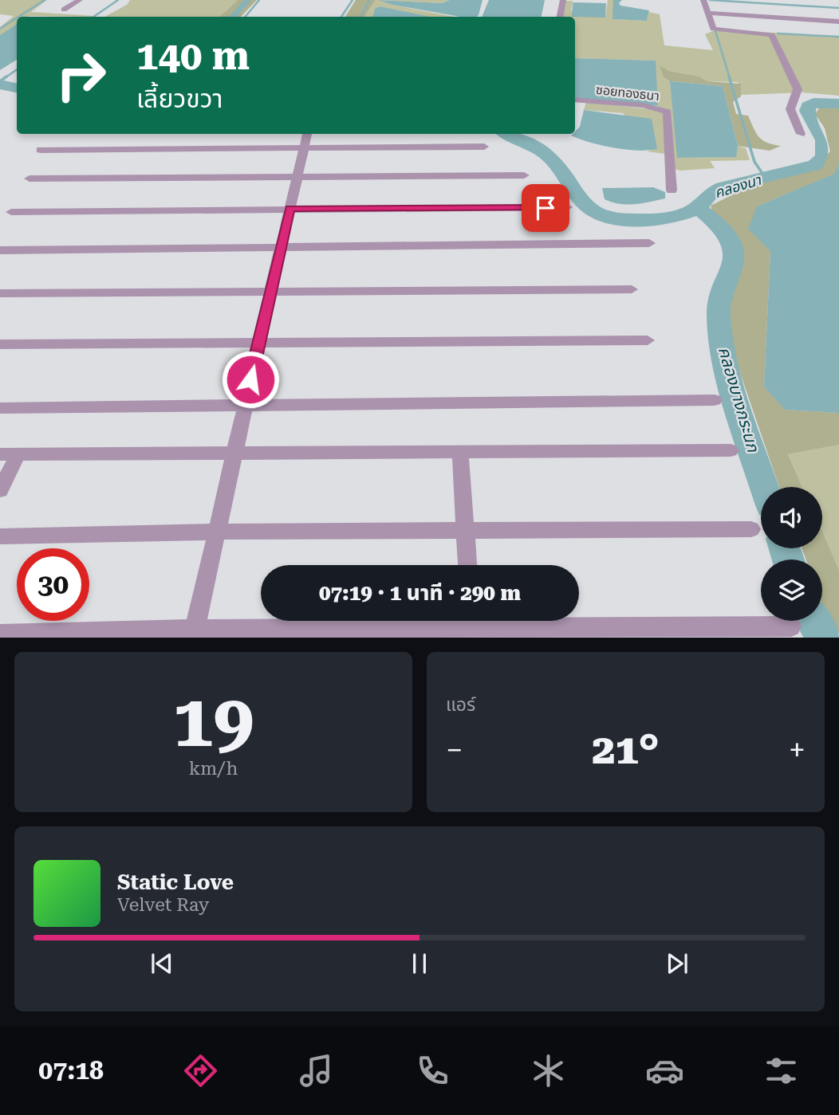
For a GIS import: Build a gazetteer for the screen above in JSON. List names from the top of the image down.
{
  "streets": {
    "street": ["ซอยทองธนา"]
  },
  "water": ["คลองนา", "คลองบางกระนก"],
  "page": {
    "turn": ["140 m", "เลี้ยวขวา"],
    "limit": "30",
    "trip": "07:19 · 1 นาที · 290 m",
    "tile": [
      ["19", "km/h"],
      "แอร์"
    ],
    "heat": ["−", "21°", "+"],
    "song": ["Static Love", "Velvet Ray"],
    "tabs": "07:18"
  }
}
